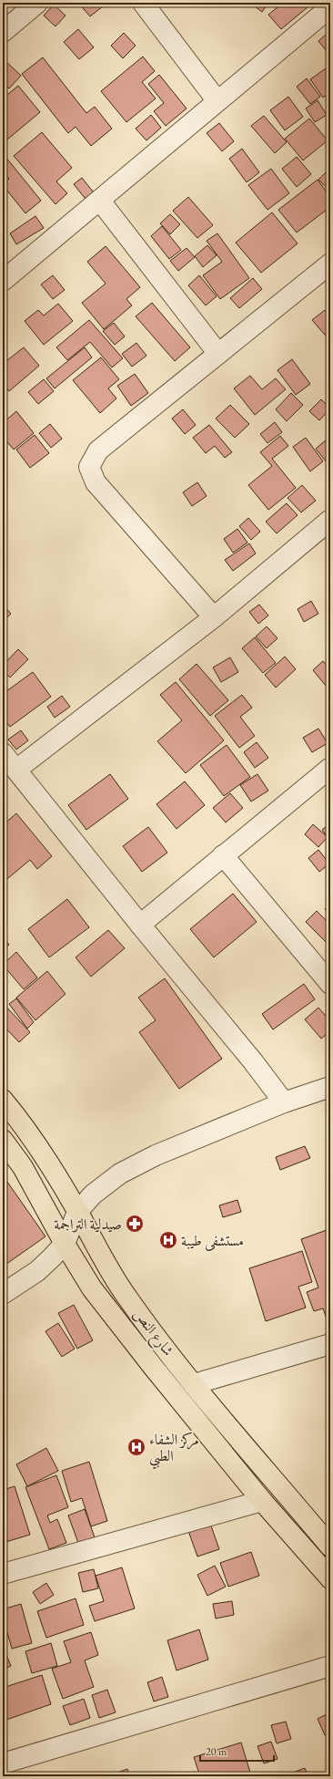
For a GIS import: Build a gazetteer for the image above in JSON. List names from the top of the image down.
{
  "streets": {
    "main road": ["شارع النص"]
  },
  "places": {
    "pharmacy": ["صيدلية التراجمة"],
    "hospital": ["مستشفى طيبة", "مركز الشفاء الطبي"]
  },
  "scale_bar": "20 m"
}
